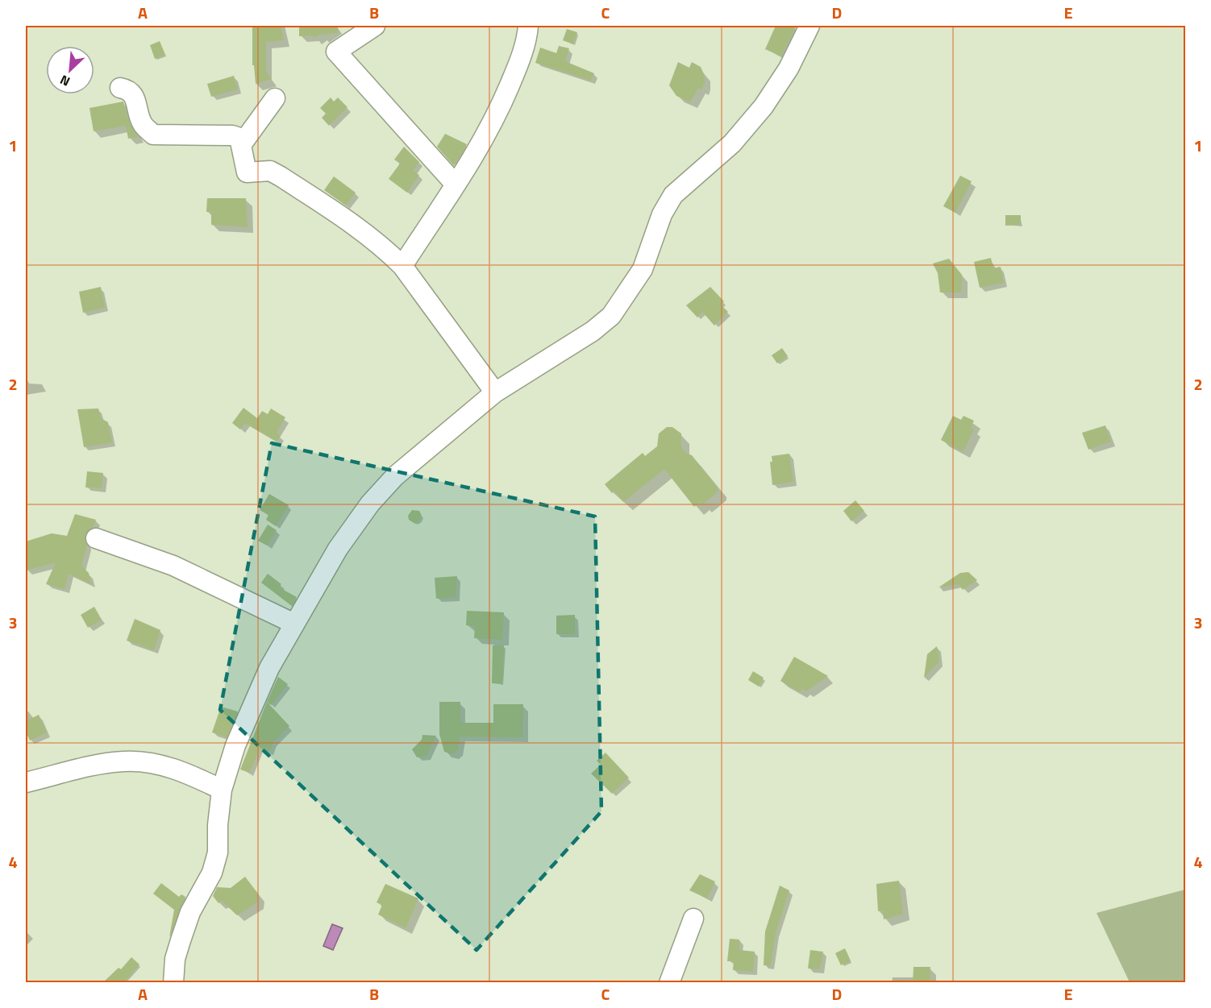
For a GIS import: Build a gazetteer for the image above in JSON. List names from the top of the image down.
{
  "north": "bottom left",
  "grid": {
    "columns": [
      "A",
      "B",
      "C",
      "D",
      "E"
    ],
    "rows": [
      "1",
      "2",
      "3",
      "4"
    ]
  }
}
